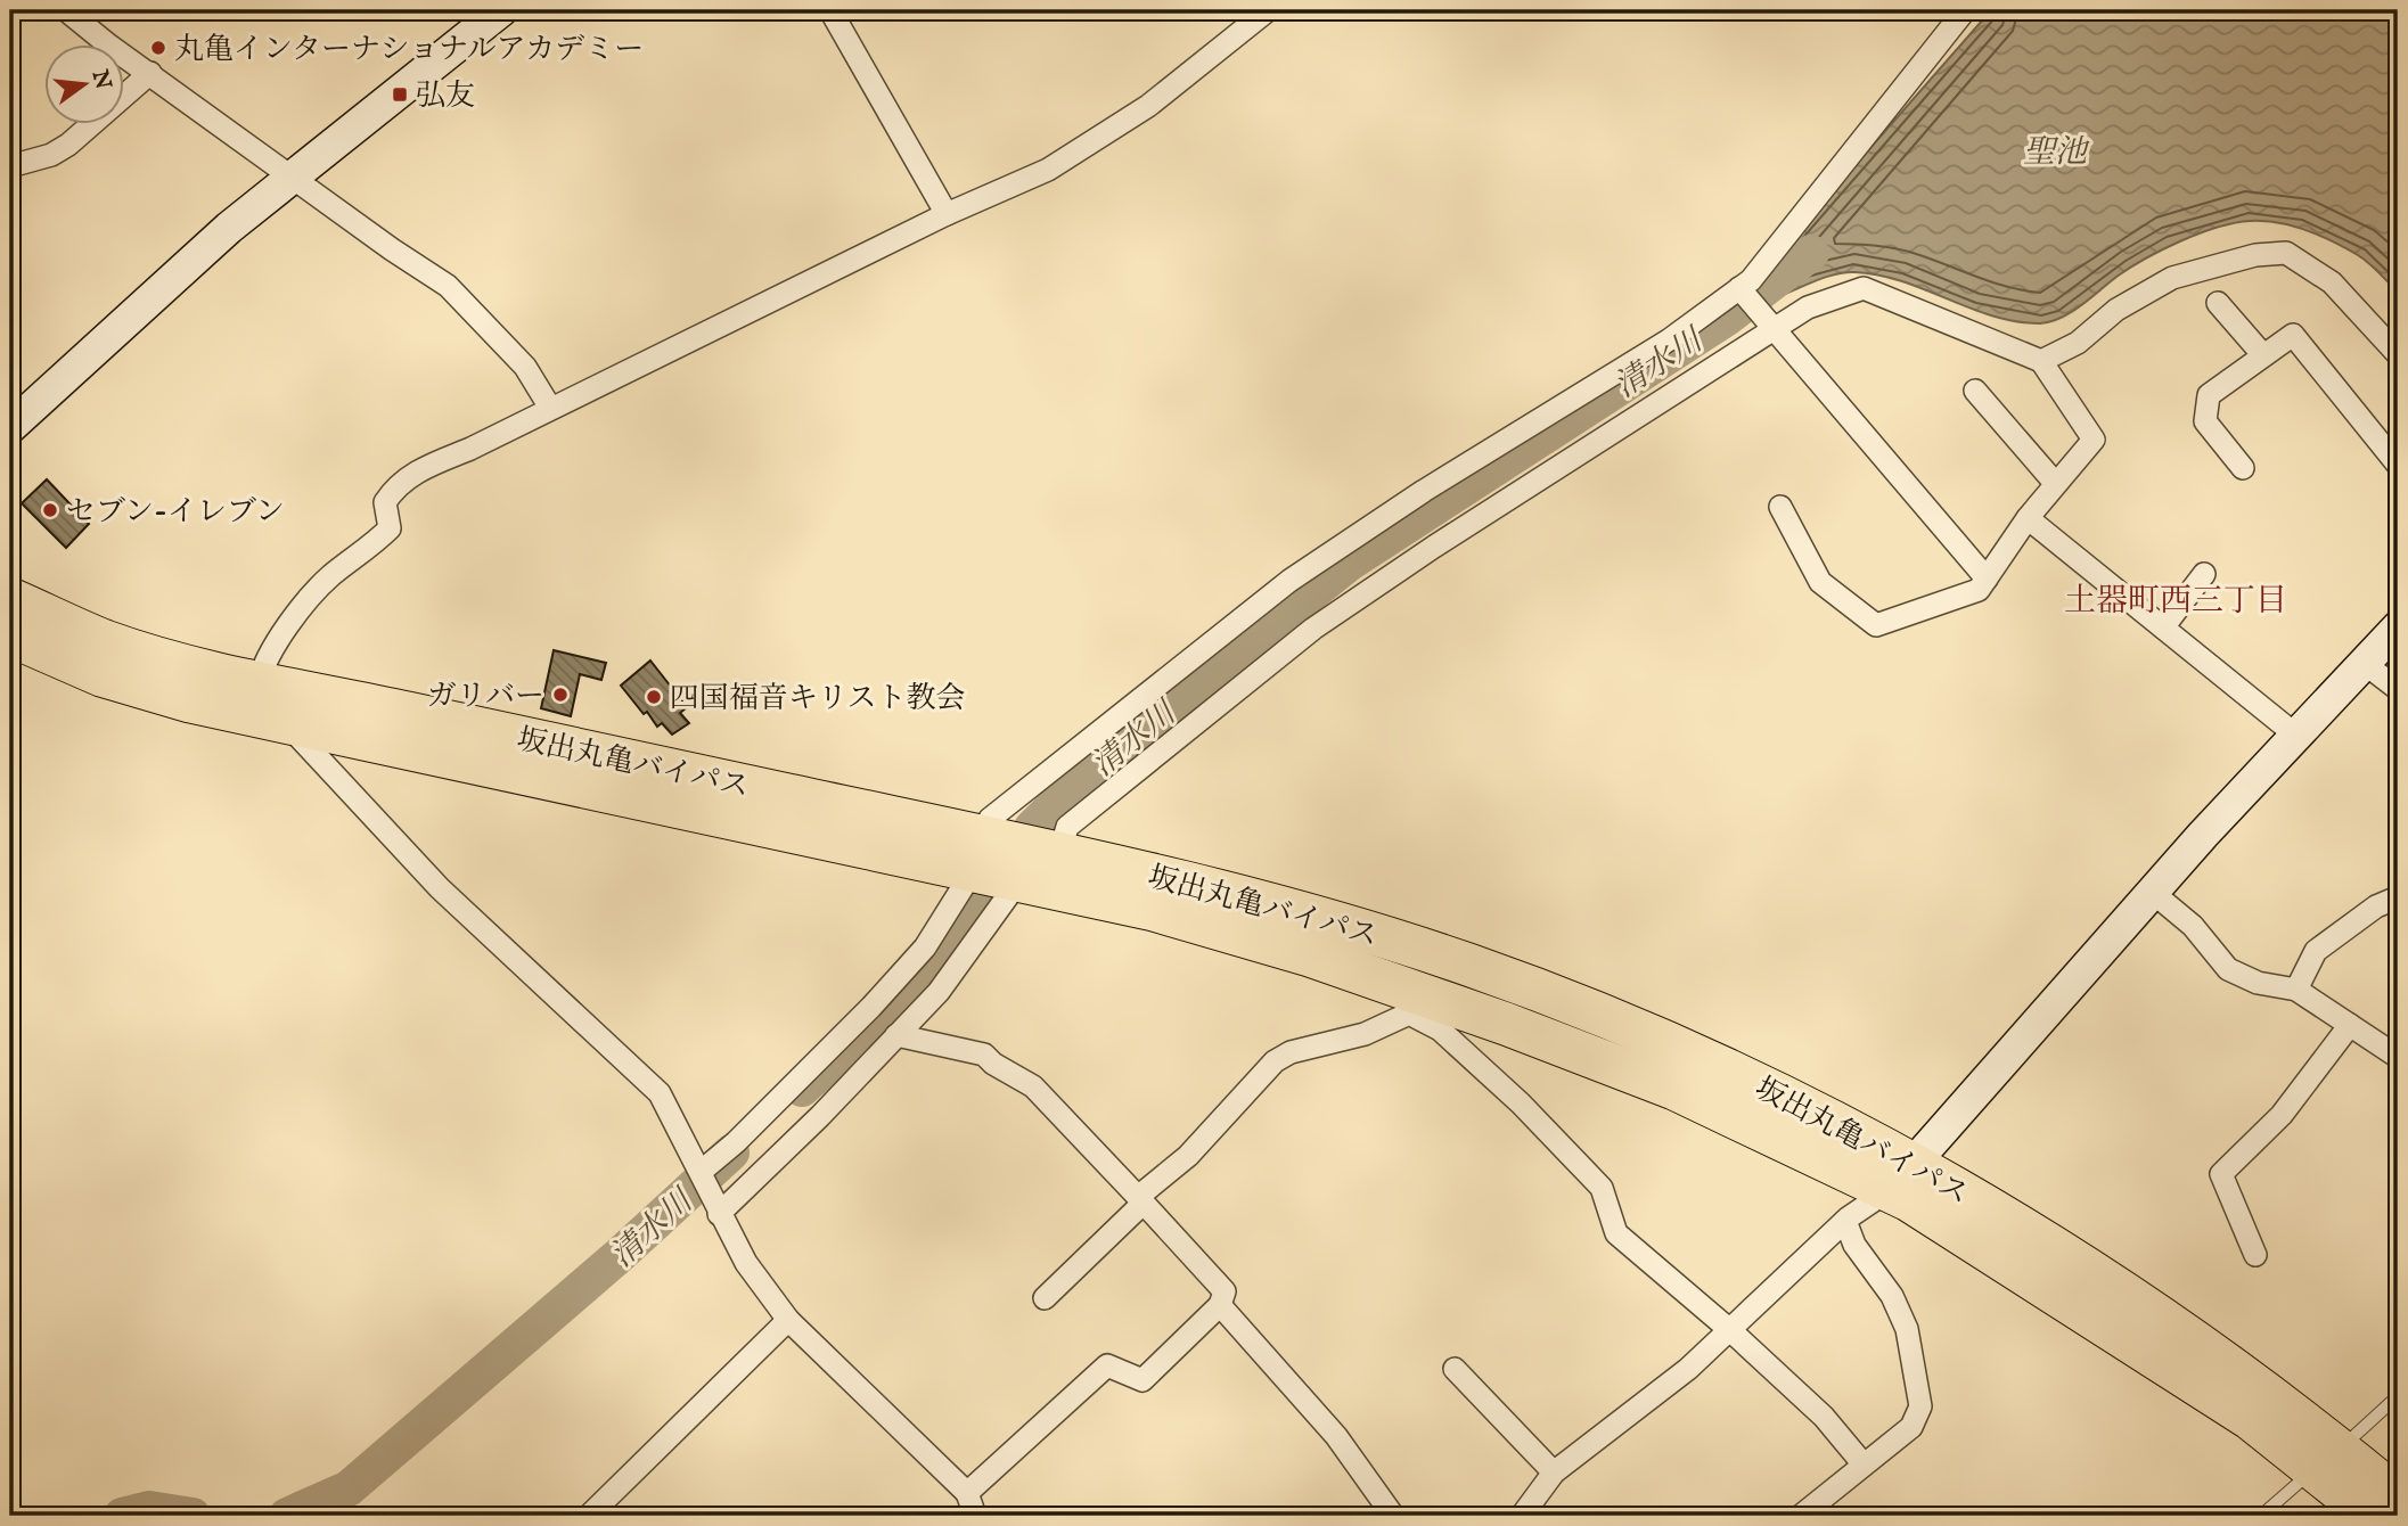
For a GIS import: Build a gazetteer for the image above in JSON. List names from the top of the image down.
{
  "streets": {
    "highway": ["坂出丸亀バイパス"]
  },
  "districts": ["土器町西三丁目"],
  "water": ["聖池", "清水川"],
  "places": {
    "other": [
      "丸亀インターナショナルアカデミー",
      "セブン-イレブン",
      "ガリバー",
      "四国福音キリスト教会"
    ],
    "transit": ["弘友"]
  },
  "north": "right"
}
